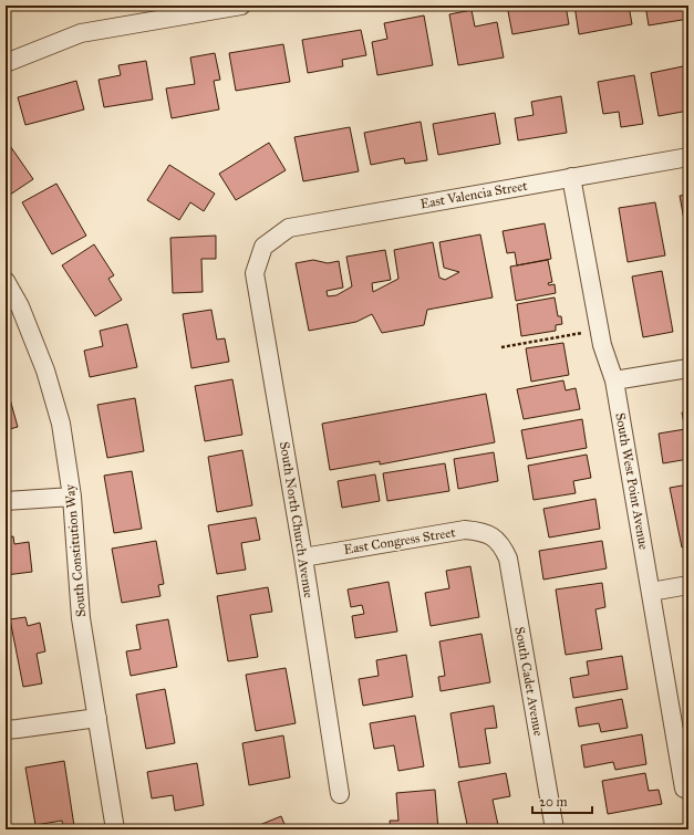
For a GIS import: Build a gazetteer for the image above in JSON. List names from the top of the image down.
{
  "streets": {
    "street": [
      "East Valencia Street",
      "South West Point Avenue",
      "South North Church Avenue",
      "East Congress Street",
      "South Constitution Way",
      "South Cadet Avenue"
    ]
  },
  "crossings": [
    ["East Valencia Street", "South West Point Avenue"],
    ["East Valencia Street", "South North Church Avenue"],
    ["South North Church Avenue", "East Congress Street"],
    ["East Congress Street", "South Cadet Avenue"]
  ],
  "scale_bar": "20 m"
}
